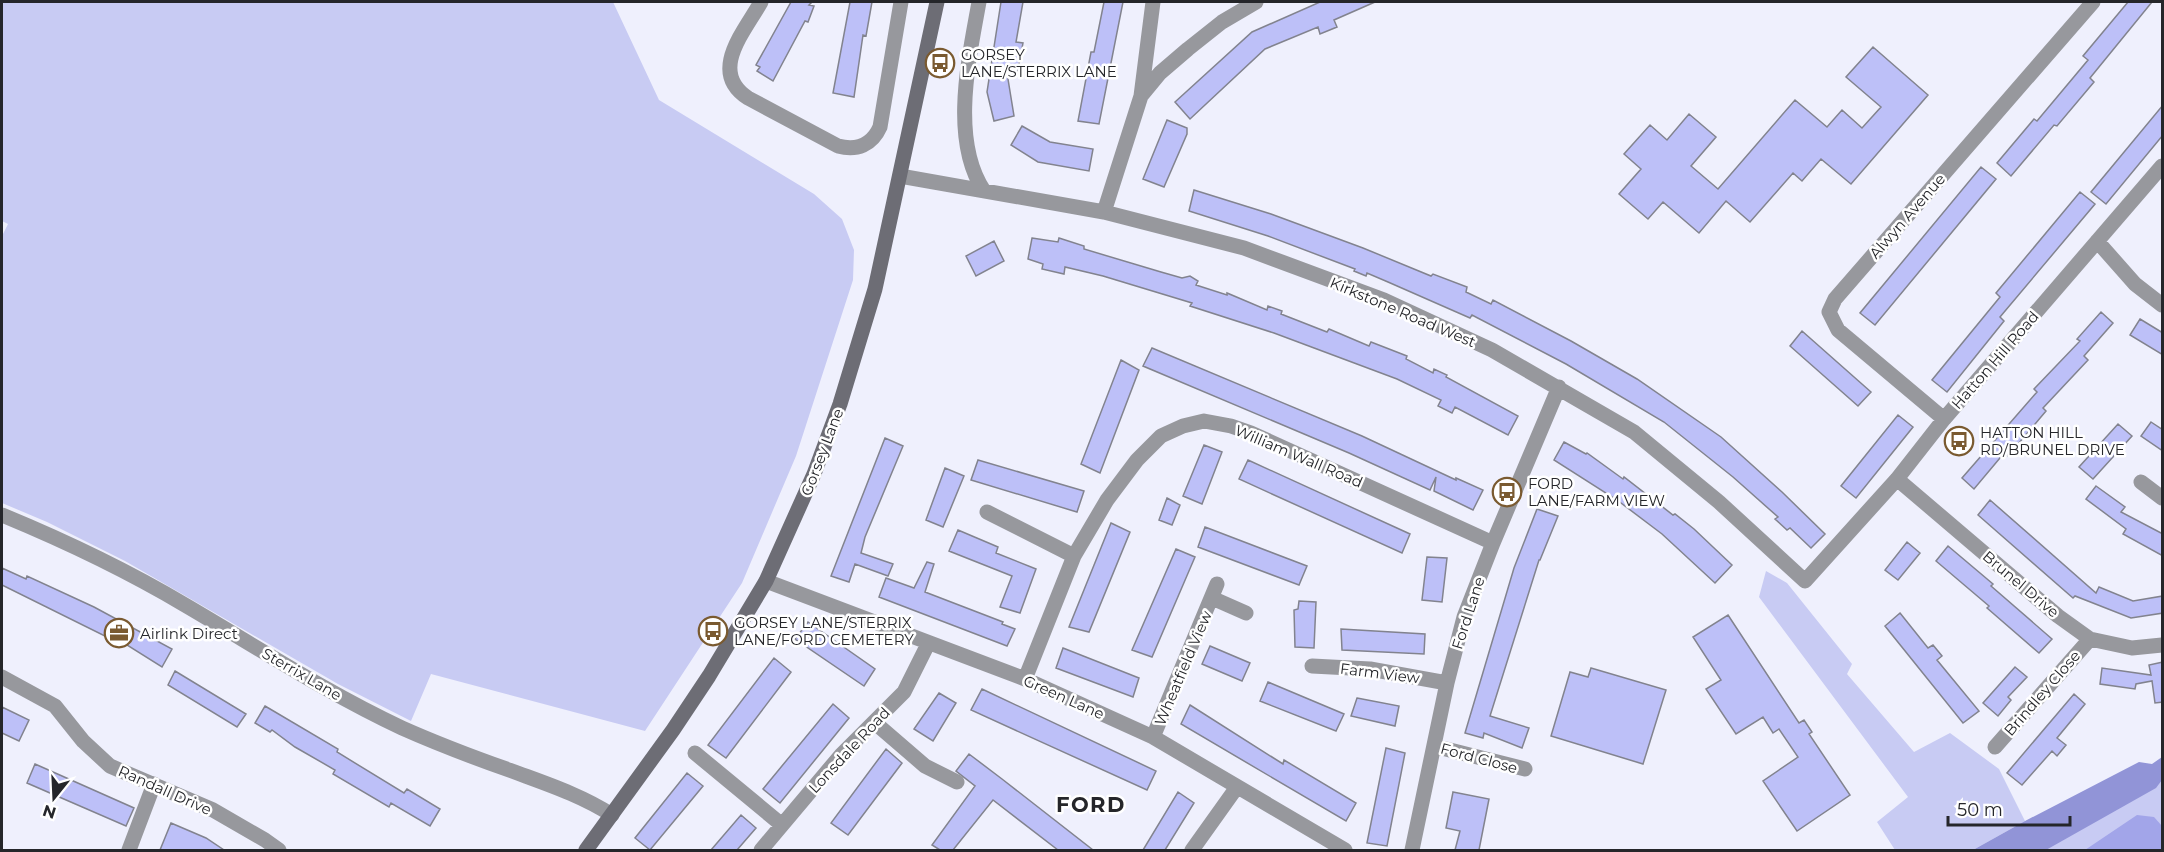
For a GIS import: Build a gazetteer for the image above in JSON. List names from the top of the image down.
{
  "streets": {
    "main road": ["Gorsey Lane"],
    "street": [
      "Alwyn Avenue",
      "Kirkstone Road West",
      "Hatton Hill Road",
      "William Wall Road",
      "Brunel Drive",
      "Ford Lane",
      "Wheatfield View",
      "Farm View",
      "Sterrix Lane",
      "Brindley Close",
      "Green Lane",
      "Lonsdale Road",
      "Ford Close",
      "Randall Drive"
    ]
  },
  "crossings": [
    ["Alwyn Avenue", "Hatton Hill Road"],
    ["Kirkstone Road West", "Hatton Hill Road"],
    ["Kirkstone Road West", "Gorsey Lane"],
    ["Kirkstone Road West", "Ford Lane"],
    ["Hatton Hill Road", "Brunel Drive"],
    ["Gorsey Lane", "Sterrix Lane"],
    ["Gorsey Lane", "Green Lane"],
    ["William Wall Road", "Ford Lane"],
    ["William Wall Road", "Green Lane"],
    ["Brunel Drive", "Brindley Close"],
    ["Ford Lane", "Farm View"],
    ["Ford Lane", "Ford Close"],
    ["Wheatfield View", "Green Lane"],
    ["Green Lane", "Lonsdale Road"]
  ],
  "districts": ["FORD"],
  "places": {
    "bus stop": [
      "GORSEY LANE/STERRIX LANE",
      "HATTON HILL RD/BRUNEL DRIVE",
      "FORD LANE/FARM VIEW",
      "GORSEY LANE/STERRIX LANE/FORD CEMETERY"
    ],
    "office": ["Airlink Direct"]
  },
  "scale_bar": "50 m",
  "north": "bottom"
}
